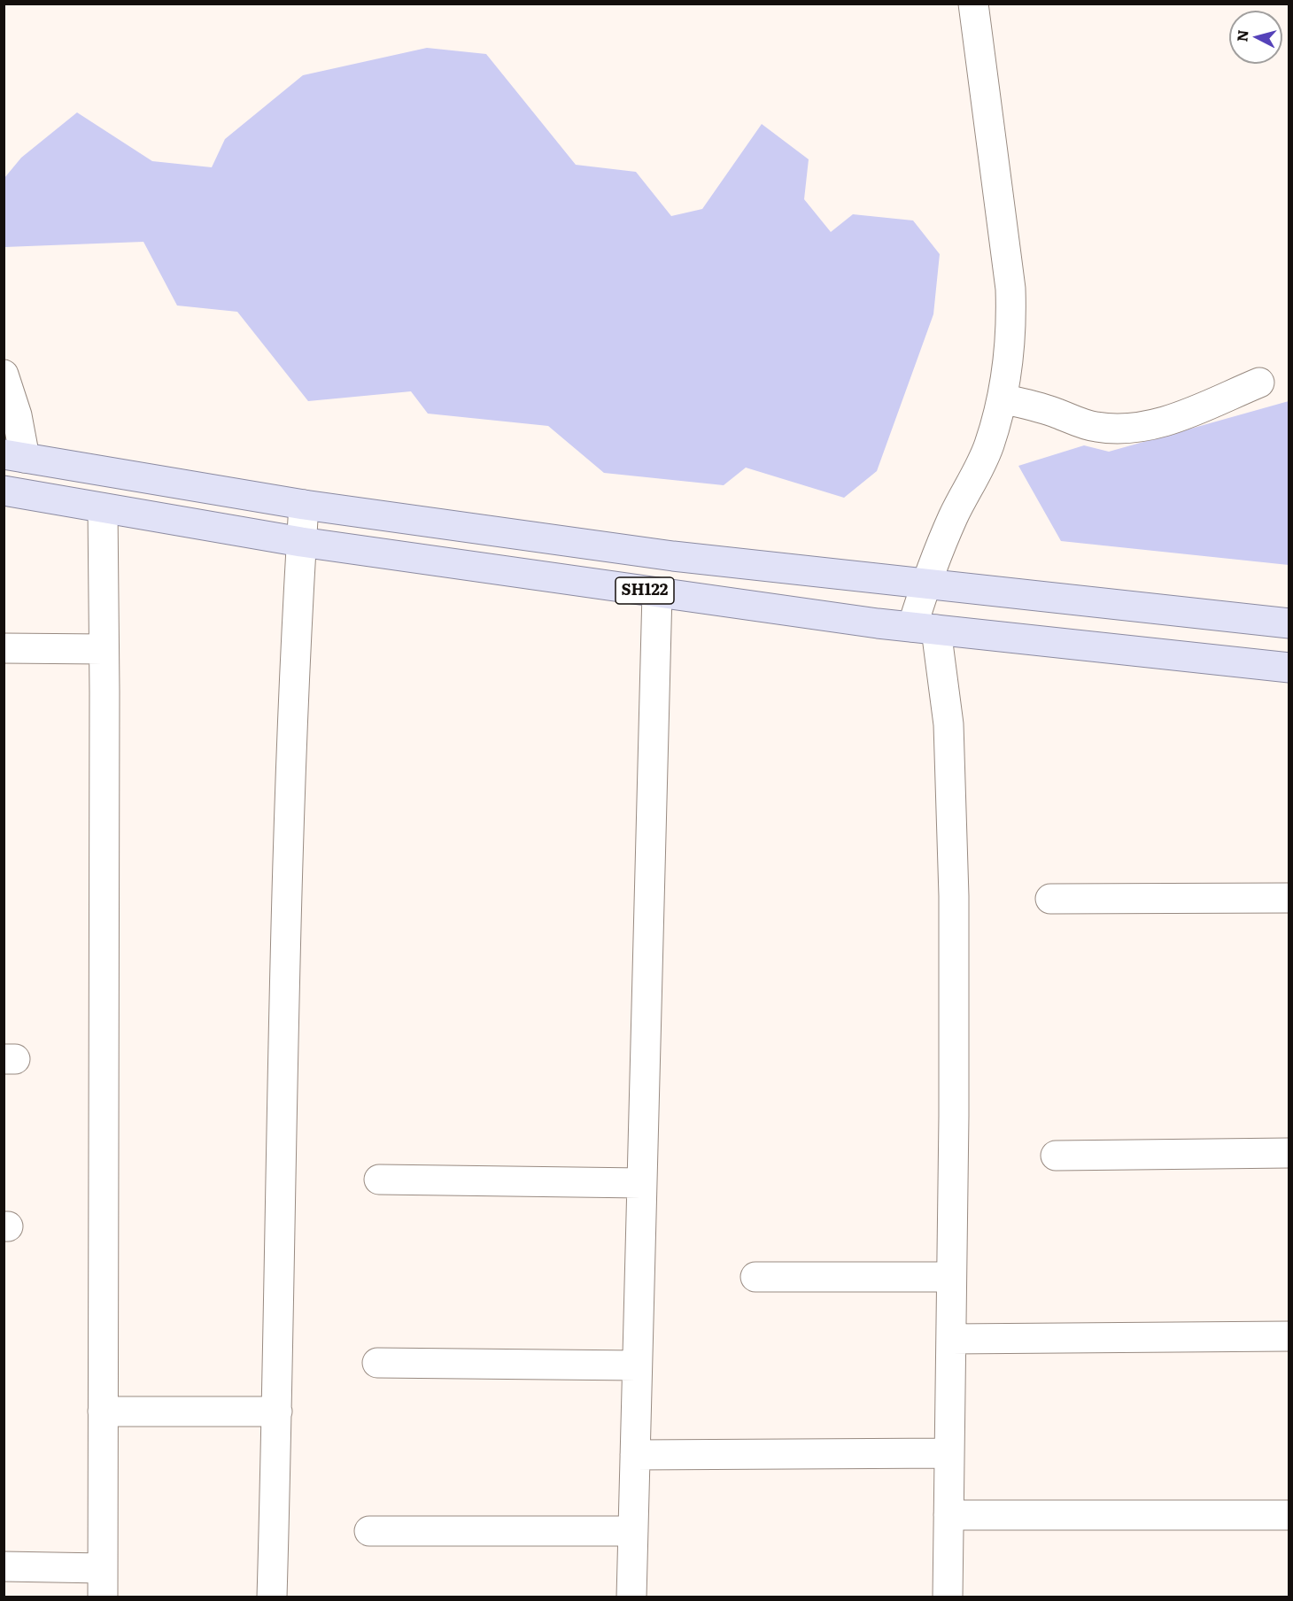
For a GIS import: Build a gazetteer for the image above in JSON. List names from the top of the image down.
{
  "streets": {
    "main road": ["SH122"]
  },
  "north": "left"
}
